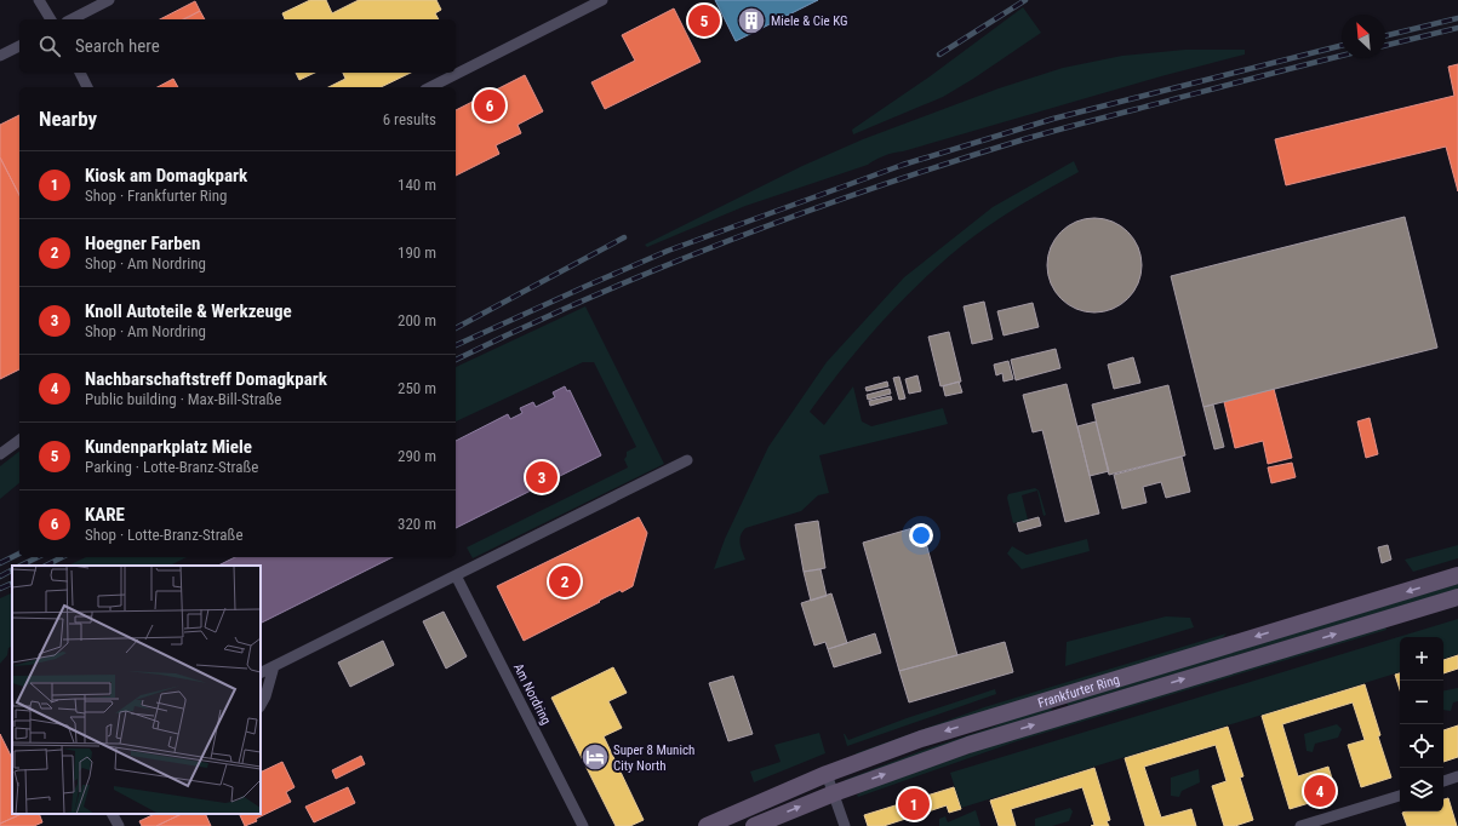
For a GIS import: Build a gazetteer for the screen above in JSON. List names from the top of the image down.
{
  "streets": {
    "main road": ["Frankfurter Ring"],
    "street": ["Am Nordring"]
  },
  "places": {
    "building": ["Miele & Cie KG"],
    "hotel": ["Super 8 Munich City North"]
  },
  "north": "top left",
  "page": {
    "pins": [
      "5",
      "6",
      "3",
      "2",
      "4",
      "1"
    ],
    "search": "Search here",
    "heading": ["Nearby", "6 results"],
    "list": [
      {
        "mark": "1",
        "name": "Kiosk am Domagkpark",
        "note": "Shop · Frankfurter Ring",
        "value": "140 m"
      },
      {
        "mark": "2",
        "name": "Hoegner Farben",
        "note": "Shop · Am Nordring",
        "value": "190 m"
      },
      {
        "mark": "3",
        "name": "Knoll Autoteile & Werkzeuge",
        "note": "Shop · Am Nordring",
        "value": "200 m"
      },
      {
        "mark": "4",
        "name": "Nachbarschaftstreff Domagkpark",
        "note": "Public building · Max-Bill-Straße",
        "value": "250 m"
      },
      {
        "mark": "5",
        "name": "Kundenparkplatz Miele",
        "note": "Parking · Lotte-Branz-Straße",
        "value": "290 m"
      },
      {
        "mark": "6",
        "name": "KARE",
        "note": "Shop · Lotte-Branz-Straße",
        "value": "320 m"
      }
    ],
    "map_buttons": ["+", "−"]
  }
}
